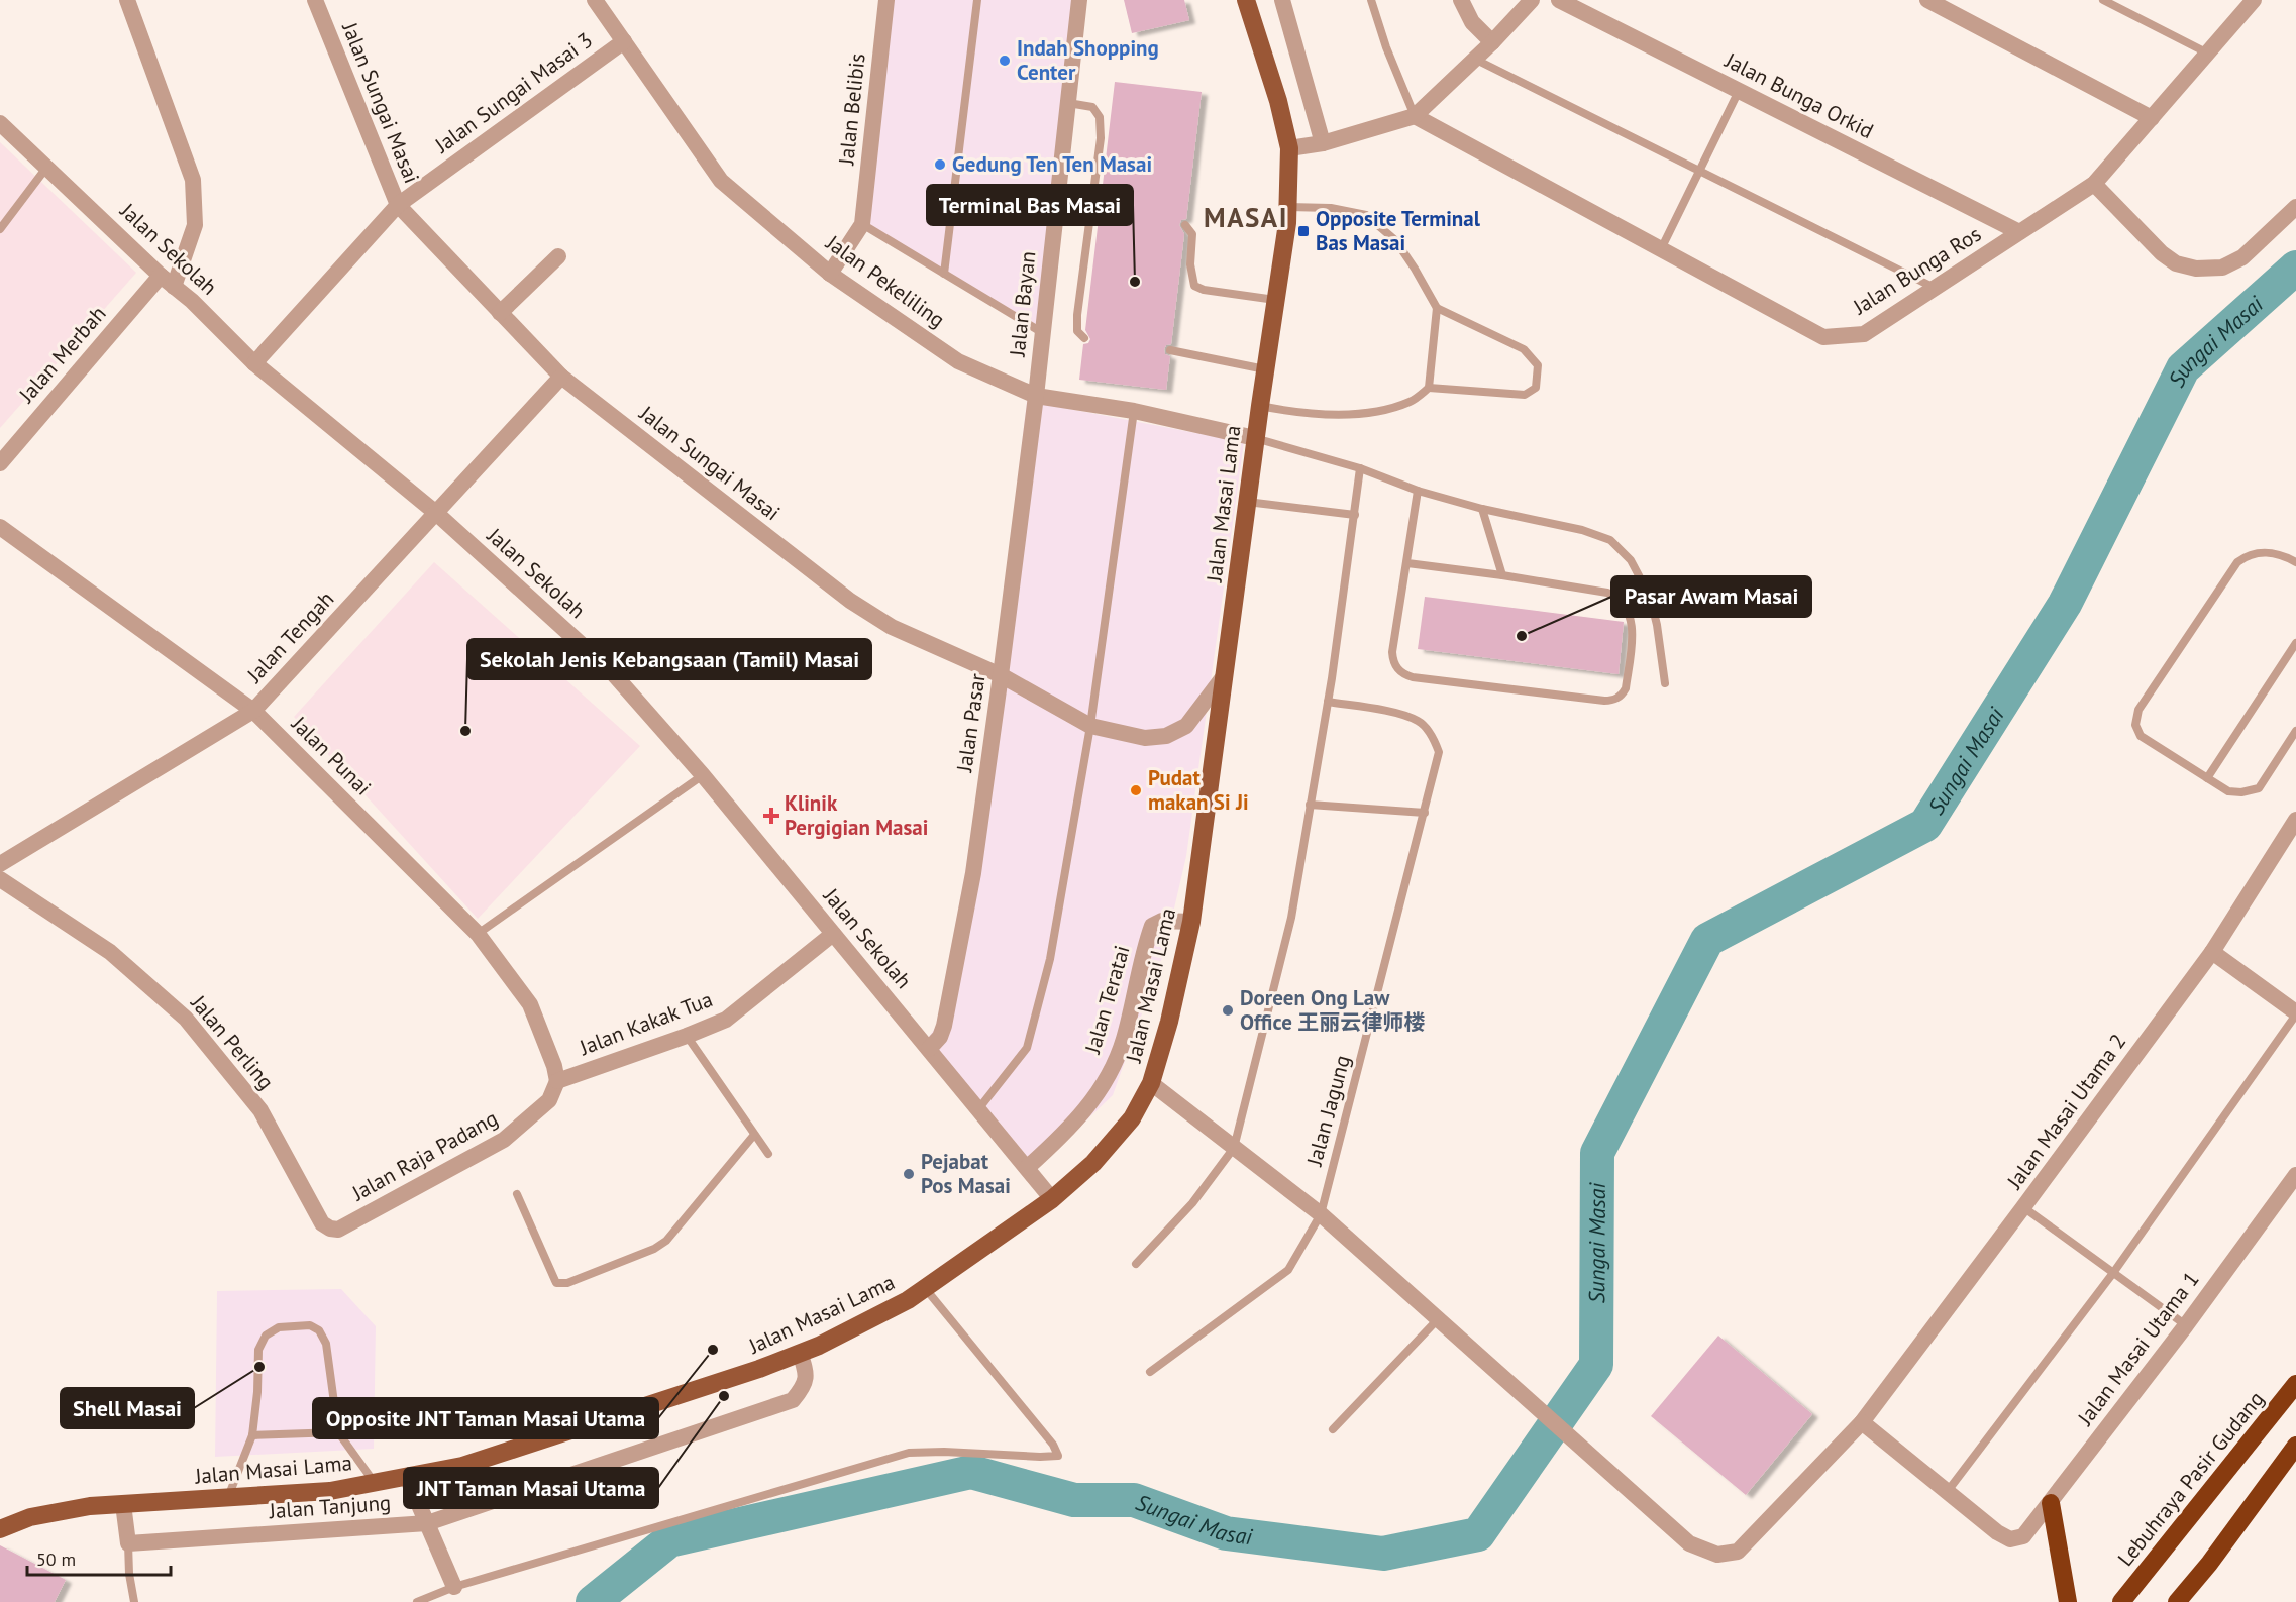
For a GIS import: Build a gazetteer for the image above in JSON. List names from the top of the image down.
{
  "streets": {
    "highway": ["Lebuhraya Pasir Gudang"],
    "main road": ["Jalan Masai Lama"],
    "street": [
      "Jalan Sungai Masai 3",
      "Jalan Bunga Orkid",
      "Jalan Sungai Masai",
      "Jalan Belibis",
      "Jalan Sekolah",
      "Jalan Bunga Ros",
      "Jalan Pekeliling",
      "Jalan Bayan",
      "Jalan Merbah",
      "Jalan Tengah",
      "Jalan Pasar",
      "Jalan Punai",
      "Jalan Teratai",
      "Jalan Kakak Tua",
      "Jalan Perling",
      "Jalan Masai Utama 2",
      "Jalan Raja Padang",
      "Jalan Masai Utama 1",
      "Jalan Tanjung"
    ],
    "lane": ["Jalan Jagung"]
  },
  "crossings": [
    ["Jalan Sungai Masai 3", "Jalan Sungai Masai"],
    ["Jalan Sungai Masai 3", "Jalan Sekolah"],
    ["Jalan Sungai Masai 3", "Jalan Pekeliling"],
    ["Jalan Bunga Orkid", "Jalan Bunga Ros"],
    ["Jalan Sungai Masai", "Jalan Masai Lama"],
    ["Jalan Sungai Masai", "Jalan Tengah"],
    ["Jalan Sungai Masai", "Jalan Pasar"],
    ["Jalan Belibis", "Jalan Pekeliling"],
    ["Jalan Sekolah", "Jalan Merbah"],
    ["Jalan Sekolah", "Jalan Masai Lama"],
    ["Jalan Sekolah", "Jalan Tengah"],
    ["Jalan Sekolah", "Jalan Pasar"],
    ["Jalan Sekolah", "Jalan Teratai"],
    ["Jalan Sekolah", "Jalan Kakak Tua"],
    ["Jalan Pekeliling", "Jalan Bayan"],
    ["Jalan Pekeliling", "Jalan Masai Lama"],
    ["Jalan Pekeliling", "Jalan Pasar"],
    ["Jalan Bayan", "Jalan Pasar"],
    ["Jalan Masai Lama", "Jalan Teratai"],
    ["Jalan Masai Lama", "Jalan Masai Utama 2"],
    ["Jalan Masai Lama", "Jalan Tanjung"],
    ["Jalan Tengah", "Jalan Punai"],
    ["Jalan Punai", "Jalan Kakak Tua"],
    ["Jalan Punai", "Jalan Raja Padang"],
    ["Jalan Kakak Tua", "Jalan Raja Padang"],
    ["Jalan Perling", "Jalan Raja Padang"],
    ["Jalan Jagung", "Jalan Masai Utama 2"]
  ],
  "districts": ["MASAI"],
  "water": ["Sungai Masai"],
  "places": {
    "other": [
      "Indah Shopping Center",
      "Gedung Ten Ten Masai",
      "Terminal Bas Masai",
      "Pasar Awam Masai",
      "Sekolah Jenis Kebangsaan (Tamil) Masai",
      "Pudat makan Si Ji",
      "Doreen Ong Law Office 王丽云律师楼",
      "Pejabat Pos Masai",
      "Opposite JNT Taman Masai Utama",
      "Shell Masai",
      "JNT Taman Masai Utama"
    ],
    "transit": ["Opposite Terminal Bas Masai"],
    "health": ["Klinik Pergigian Masai"]
  },
  "scale_bar": "50 m"
}
